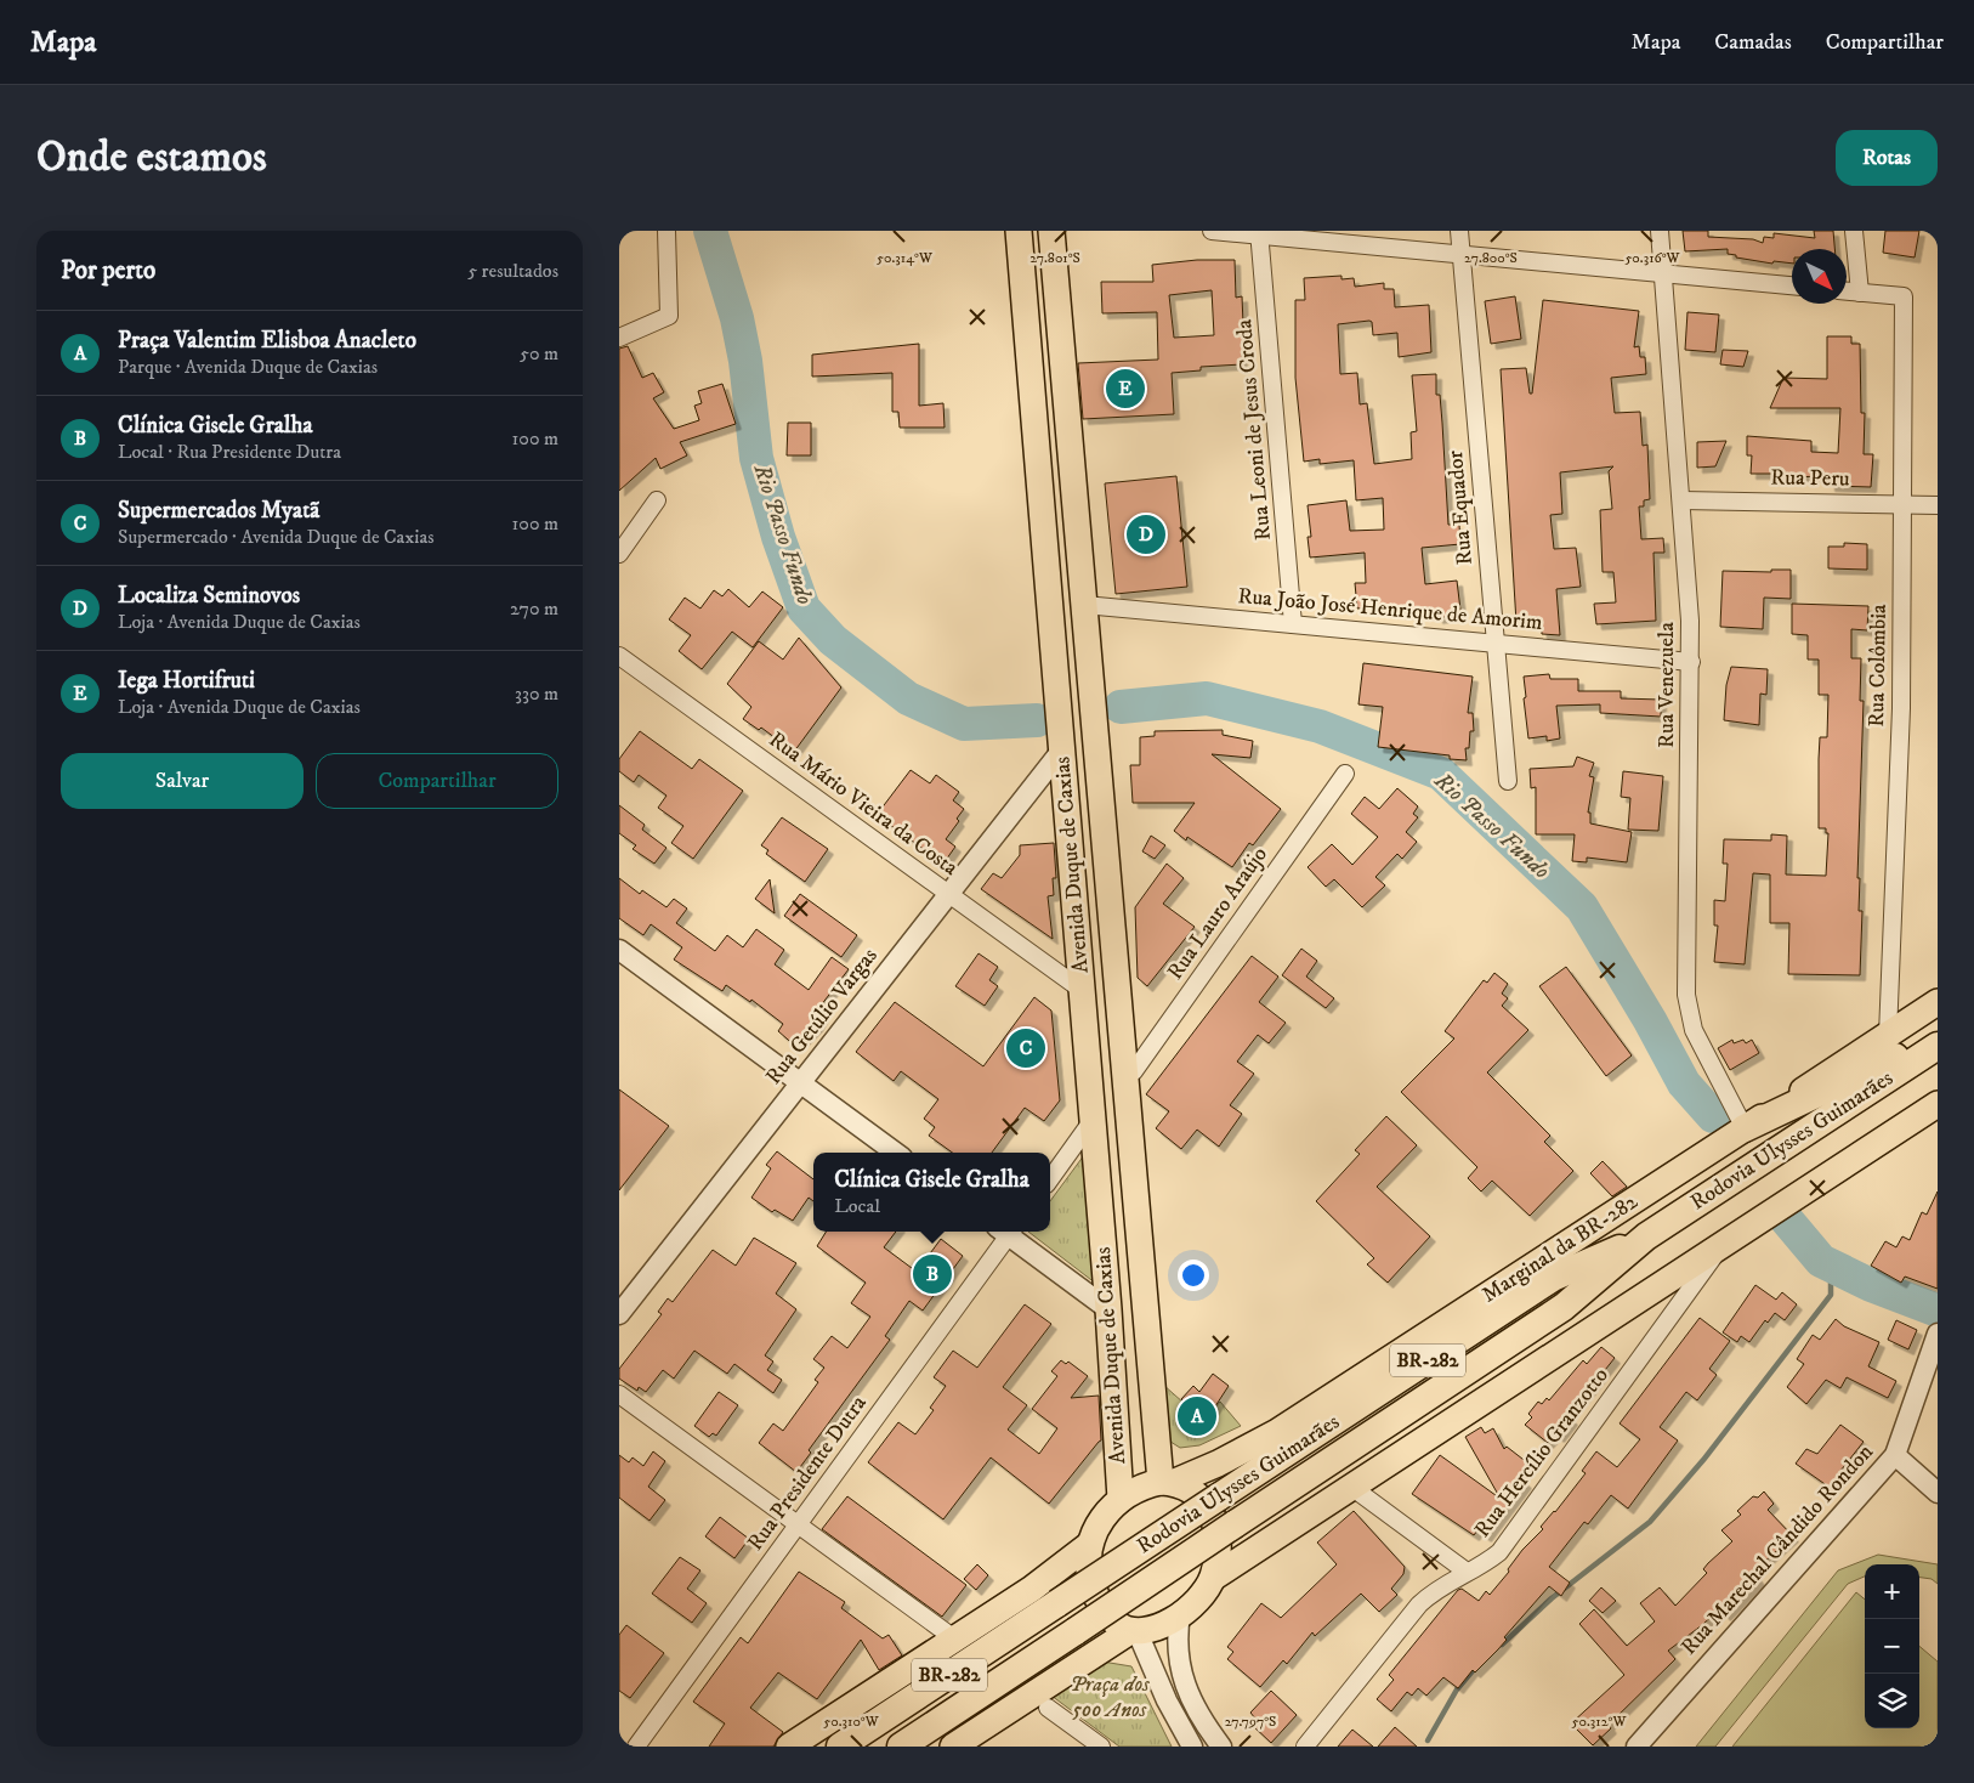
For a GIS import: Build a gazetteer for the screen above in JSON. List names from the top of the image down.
{
  "streets": {
    "highway": ["Rodovia Ulysses Guimarães", "BR-282"],
    "main road": ["Avenida Duque de Caxias", "Marginal da BR-282"],
    "street": [
      "Rua Leoni de Jesus Croda",
      "Rua Peru",
      "Rua Equador",
      "Rua João José Henrique de Amorim",
      "Rua Colômbia",
      "Rua Venezuela",
      "Rua Mário Vieira da Costa",
      "Rua Lauro Araújo",
      "Rua Getúlio Vargas",
      "Rua Hercílio Granzotto",
      "Rua Presidente Dutra",
      "Rua Marechal Cândido Rondon"
    ]
  },
  "crossings": [
    ["Rua Leoni de Jesus Croda", "Rua João José Henrique de Amorim"],
    ["Rua Peru", "Rua Colômbia"],
    ["Rua Peru", "Rua Venezuela"],
    ["Rua Equador", "Rua João José Henrique de Amorim"],
    ["Rua João José Henrique de Amorim", "Rua Venezuela"],
    ["Rua João José Henrique de Amorim", "Avenida Duque de Caxias"],
    ["Rua Colômbia", "Marginal da BR-282"],
    ["Rua Venezuela", "Marginal da BR-282"],
    ["Rua Mário Vieira da Costa", "Avenida Duque de Caxias"],
    ["Rua Mário Vieira da Costa", "Rua Getúlio Vargas"],
    ["Avenida Duque de Caxias", "Rua Lauro Araújo"],
    ["Avenida Duque de Caxias", "Rua Getúlio Vargas"],
    ["Avenida Duque de Caxias", "Marginal da BR-282"]
  ],
  "water": ["Rio Passo Fundo"],
  "parks": ["Praça dos 500 Anos"],
  "north": "bottom right",
  "page": {
    "header": "Mapa",
    "nav": ["Mapa", "Camadas", "Compartilhar"],
    "buttons": [
      "Rotas",
      ["Salvar", "Compartilhar"]
    ],
    "title": "Onde estamos",
    "heading": ["Por perto", "5 resultados"],
    "list": [
      {
        "mark": "A",
        "name": "Praça Valentim Elisboa Anacleto",
        "note": "Parque · Avenida Duque de Caxias",
        "value": "50 m"
      },
      {
        "mark": "B",
        "name": "Clínica Gisele Gralha",
        "note": "Local · Rua Presidente Dutra",
        "value": "100 m"
      },
      {
        "mark": "C",
        "name": "Supermercados Myatã",
        "note": "Supermercado · Avenida Duque de Caxias",
        "value": "100 m"
      },
      {
        "mark": "D",
        "name": "Localiza Seminovos",
        "note": "Loja · Avenida Duque de Caxias",
        "value": "270 m"
      },
      {
        "mark": "E",
        "name": "Iega Hortifruti",
        "note": "Loja · Avenida Duque de Caxias",
        "value": "330 m"
      }
    ],
    "pins": [
      "E",
      "D",
      "C",
      "B",
      "A"
    ],
    "popup": ["Clínica Gisele Gralha", "Local"],
    "map_buttons": ["+", "−"]
  },
  "coordinates": [
    "27.801°S",
    "27.800°S",
    "50.314°W",
    "50.316°W",
    "50.310°W",
    "50.312°W",
    "27.797°S"
  ]
}
